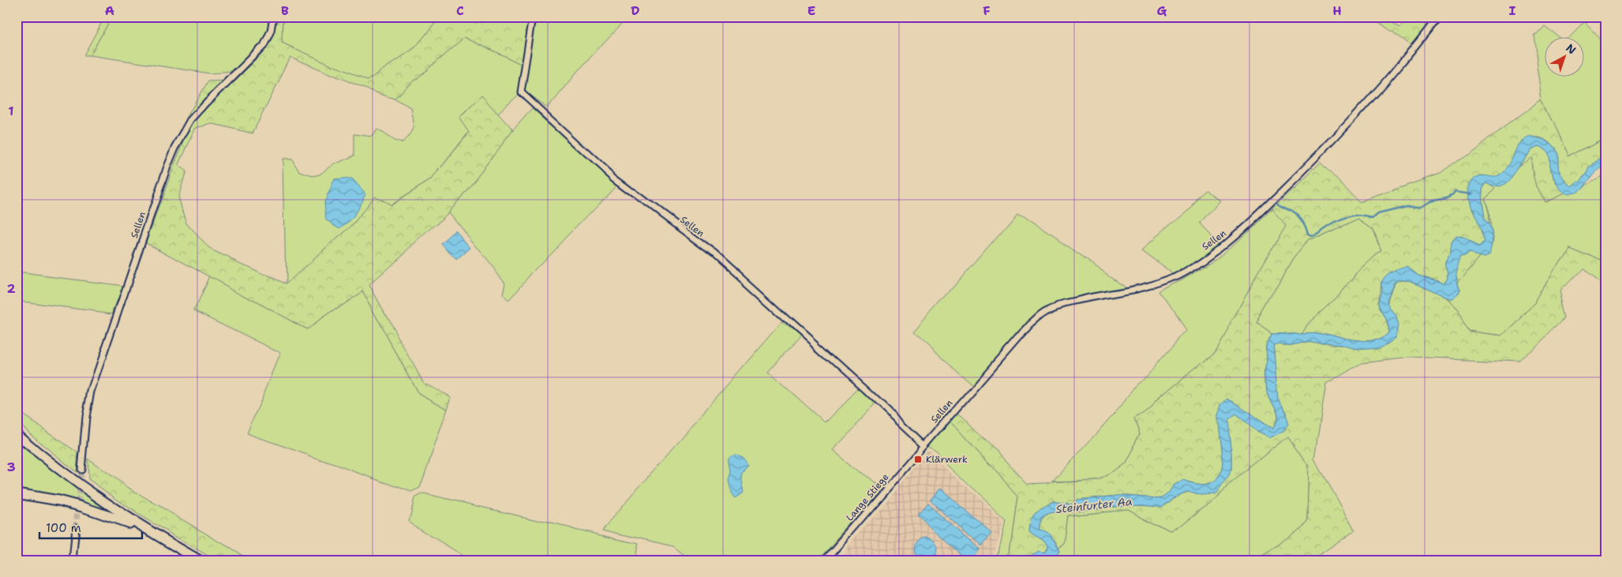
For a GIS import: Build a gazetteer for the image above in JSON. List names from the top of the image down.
{
  "streets": {
    "street": ["Sellen", "Lange Stiege"]
  },
  "crossings": [
    ["Sellen", "Lange Stiege"]
  ],
  "water": ["Steinfurter Aa"],
  "places": {
    "transit": ["Klärwerk"]
  },
  "scale_bar": "100 m",
  "north": "top right",
  "grid": {
    "columns": [
      "A",
      "B",
      "C",
      "D",
      "E",
      "F",
      "G",
      "H",
      "I"
    ],
    "rows": ["1", "2", "3"]
  }
}
